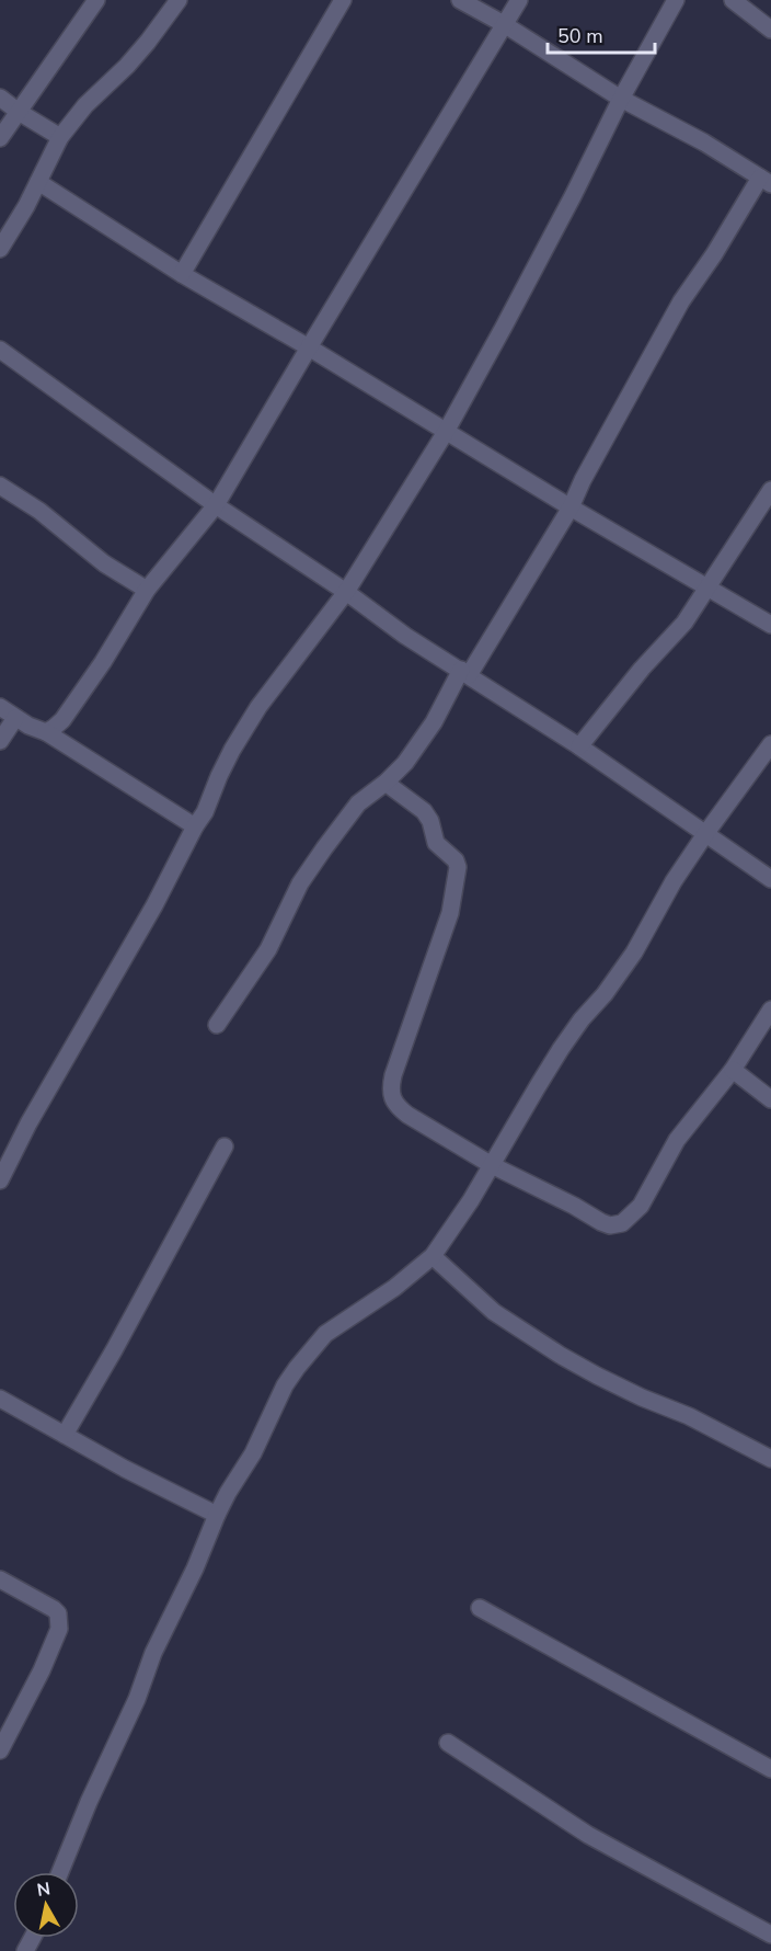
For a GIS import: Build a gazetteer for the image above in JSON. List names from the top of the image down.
{
  "scale_bar": "50 m",
  "north": "top"
}
